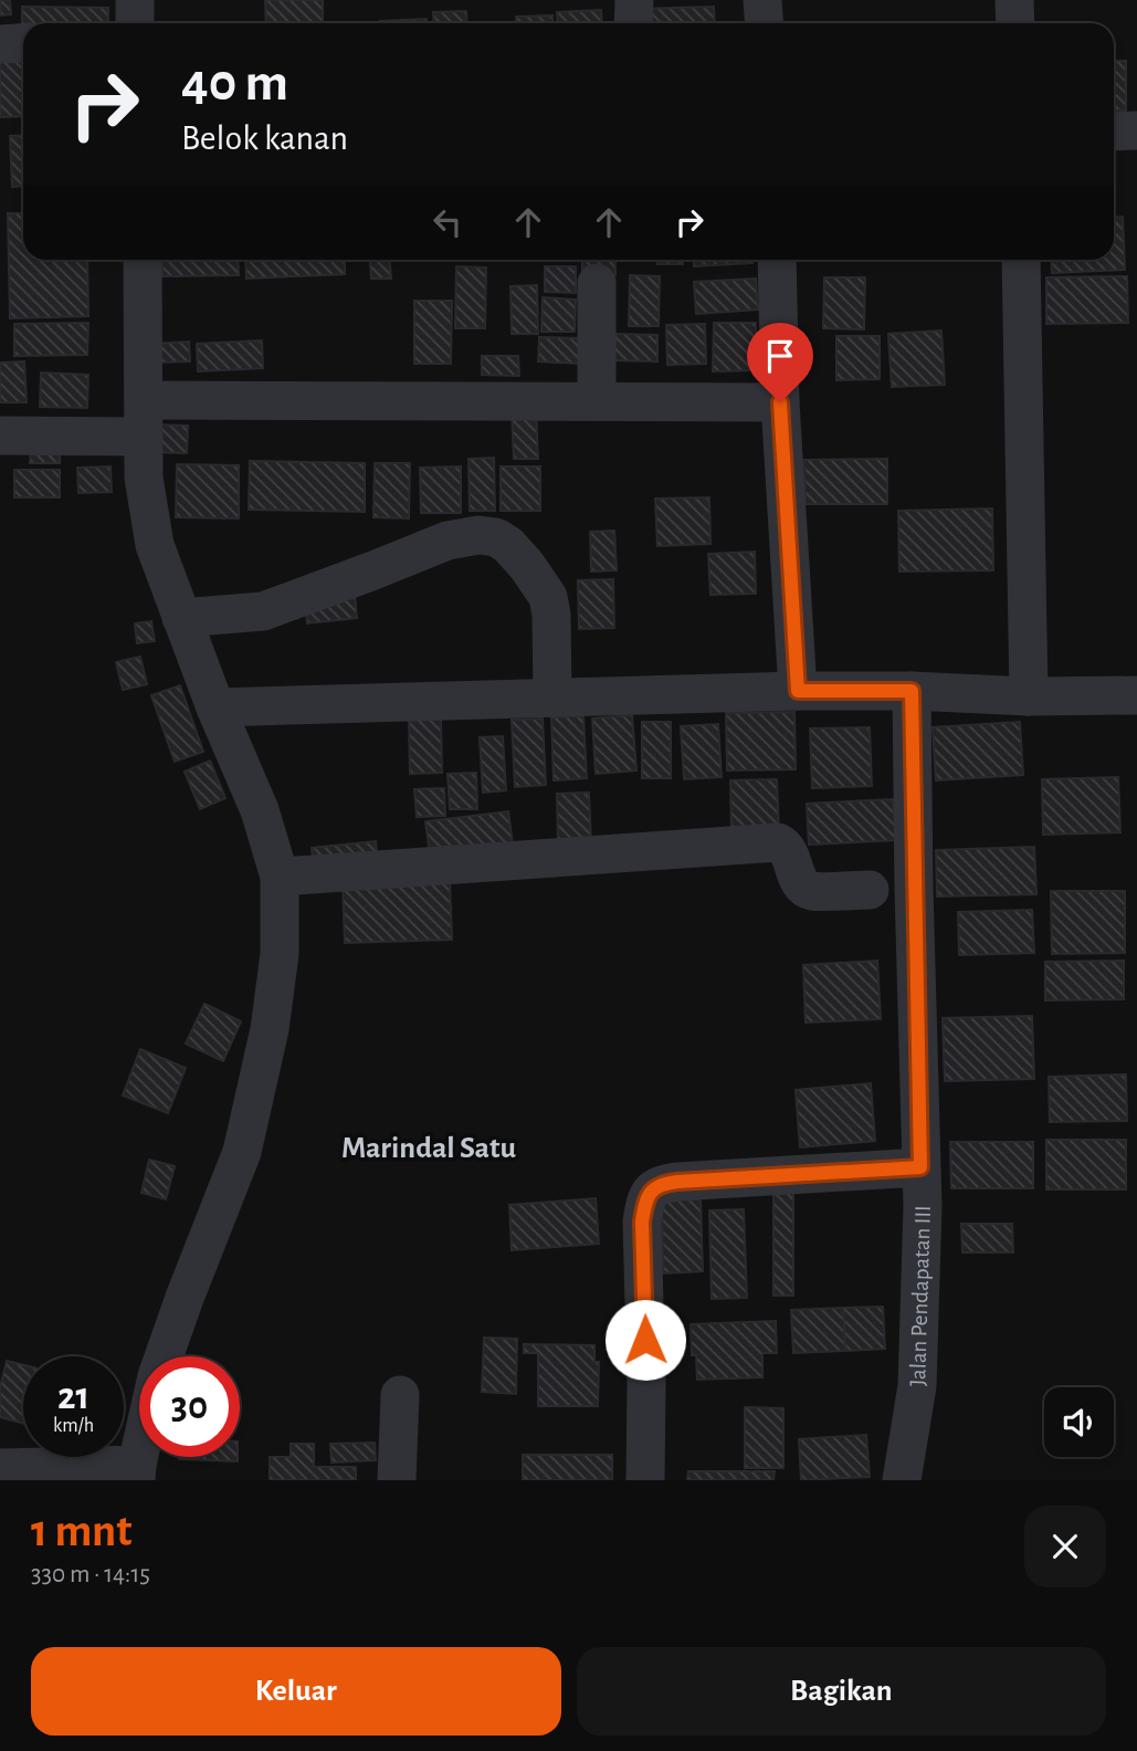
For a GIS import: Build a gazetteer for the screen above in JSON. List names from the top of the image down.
{
  "streets": {
    "street": ["Jalan Pendapatan III"]
  },
  "districts": ["Marindal Satu"],
  "page": {
    "turn": ["40 m", "Belok kanan"],
    "speed": "21 km/h",
    "limit": "30",
    "heading": ["1 mnt", "330 m · 14:15"],
    "buttons": ["Keluar", "Bagikan"]
  }
}
